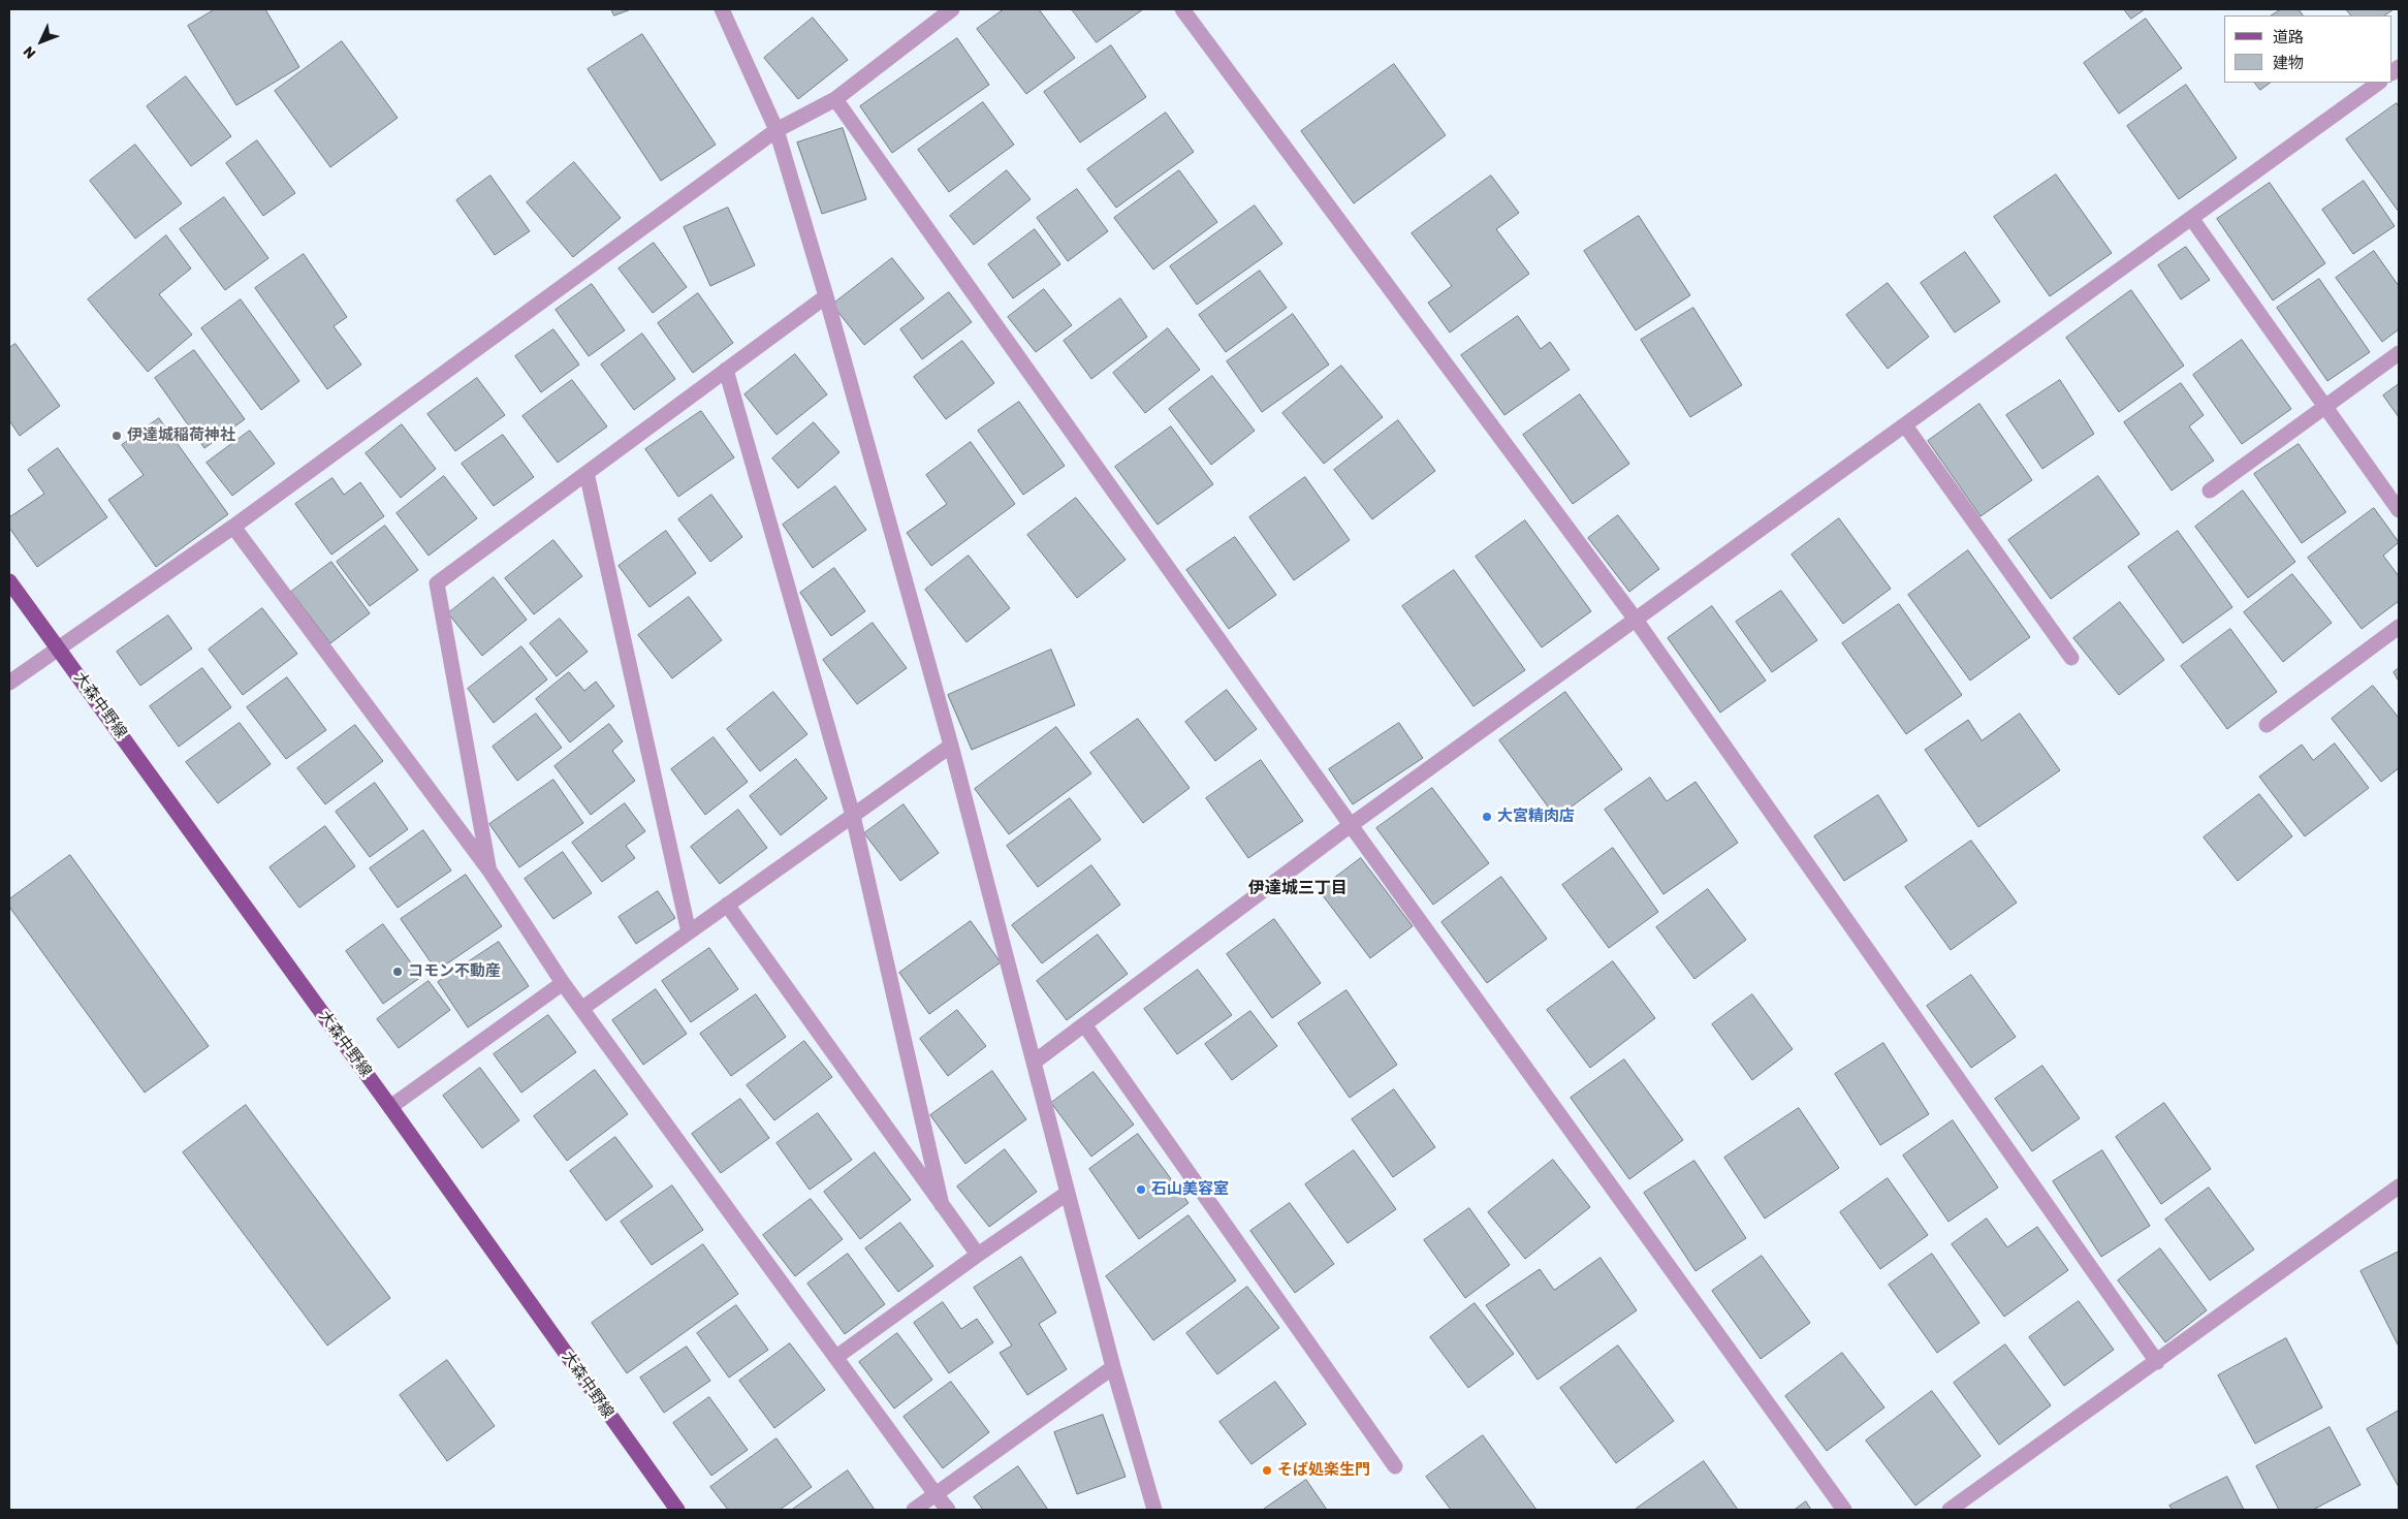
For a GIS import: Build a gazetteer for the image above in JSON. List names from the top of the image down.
{
  "streets": {
    "main road": ["大森中野線"]
  },
  "districts": ["伊達城三丁目"],
  "places": [
    "伊達城稲荷神社",
    "大宮精肉店",
    "コモン不動産",
    "石山美容室",
    "そば処楽生門"
  ],
  "legend": ["道路", "建物"],
  "north": "bottom left"
}
